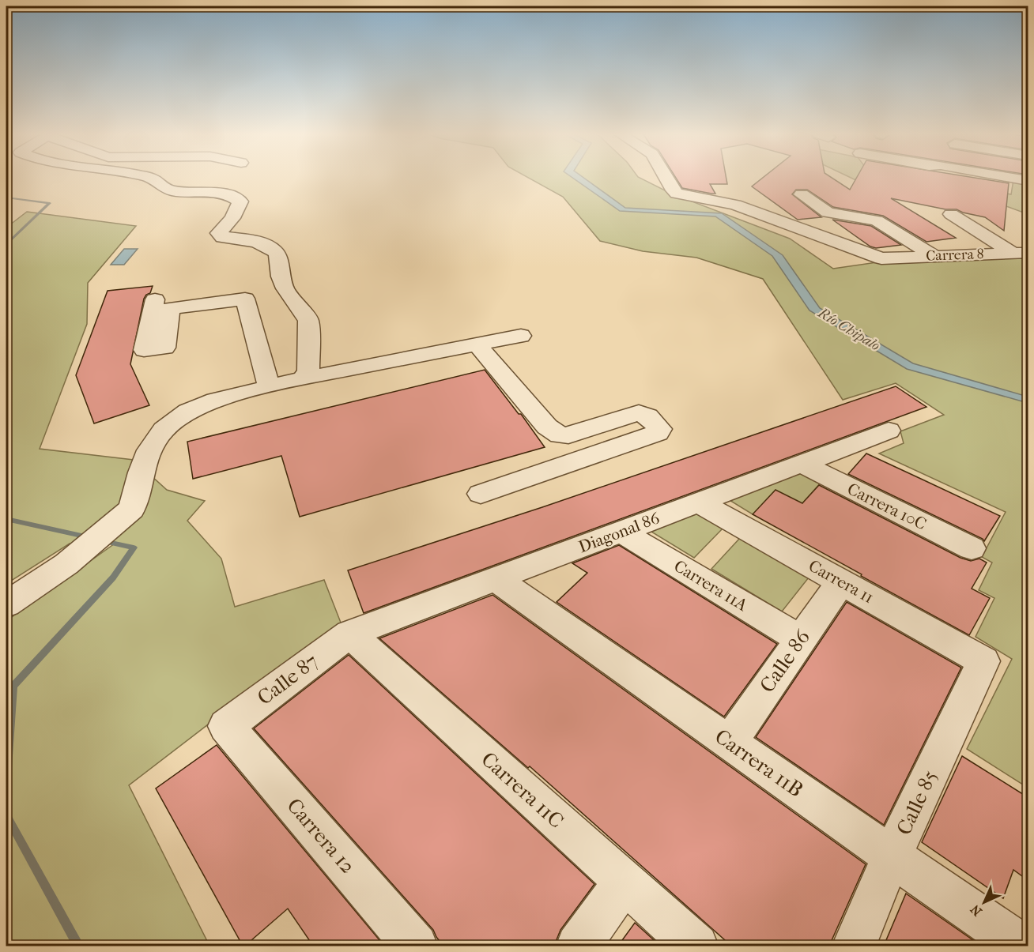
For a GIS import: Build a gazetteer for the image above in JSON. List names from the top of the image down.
{
  "streets": {
    "street": [
      "Carrera 8",
      "Carrera 10C",
      "Diagonal 86",
      "Carrera 11",
      "Carrera 11A",
      "Calle 86",
      "Calle 87",
      "Carrera 11B",
      "Carrera 11C",
      "Calle 85",
      "Carrera 12"
    ]
  },
  "crossings": [
    ["Carrera 10C", "Diagonal 86"],
    ["Diagonal 86", "Carrera 11"],
    ["Diagonal 86", "Carrera 11A"],
    ["Diagonal 86", "Calle 87"],
    ["Diagonal 86", "Carrera 11B"],
    ["Diagonal 86", "Carrera 11C"],
    ["Carrera 11", "Calle 86"],
    ["Carrera 11", "Calle 85"],
    ["Carrera 11A", "Calle 86"],
    ["Calle 86", "Carrera 11B"],
    ["Calle 87", "Carrera 11C"],
    ["Calle 87", "Carrera 12"],
    ["Carrera 11B", "Calle 85"]
  ],
  "water": ["Río Chipalo"],
  "north": "bottom left"
}
